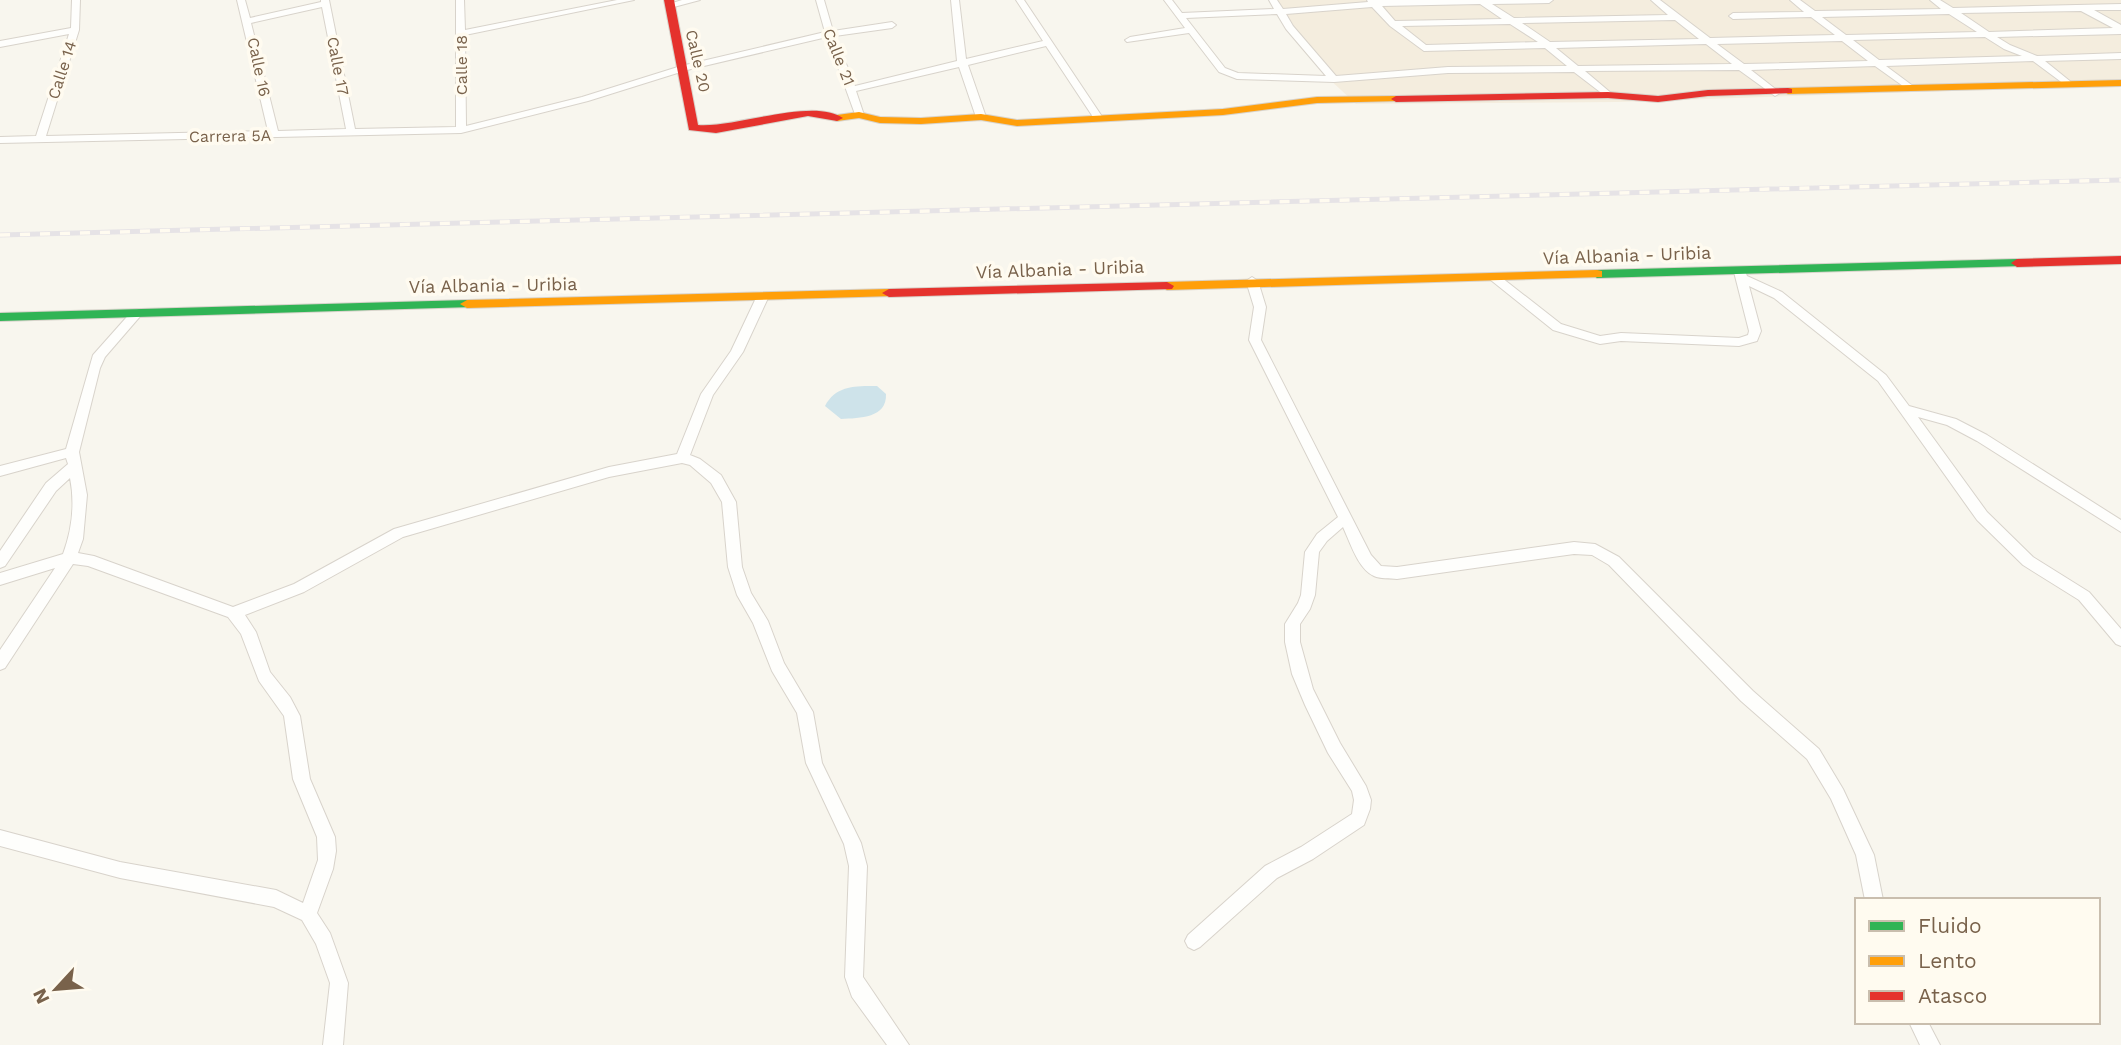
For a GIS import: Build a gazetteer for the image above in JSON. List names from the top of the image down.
{
  "streets": {
    "main road": ["Calle 20", "Vía Albania - Uribia"],
    "street": [
      "Calle 21",
      "Calle 18",
      "Calle 17",
      "Calle 16",
      "Calle 14",
      "Carrera 5A"
    ]
  },
  "crossings": [
    ["Calle 21", "Calle 20"],
    ["Calle 21", "Carrera 5A"],
    ["Calle 20", "Carrera 5A"],
    ["Calle 18", "Carrera 5A"],
    ["Calle 17", "Carrera 5A"],
    ["Calle 16", "Carrera 5A"],
    ["Calle 14", "Carrera 5A"]
  ],
  "legend": ["Fluido", "Lento", "Atasco"],
  "north": "bottom left"
}
